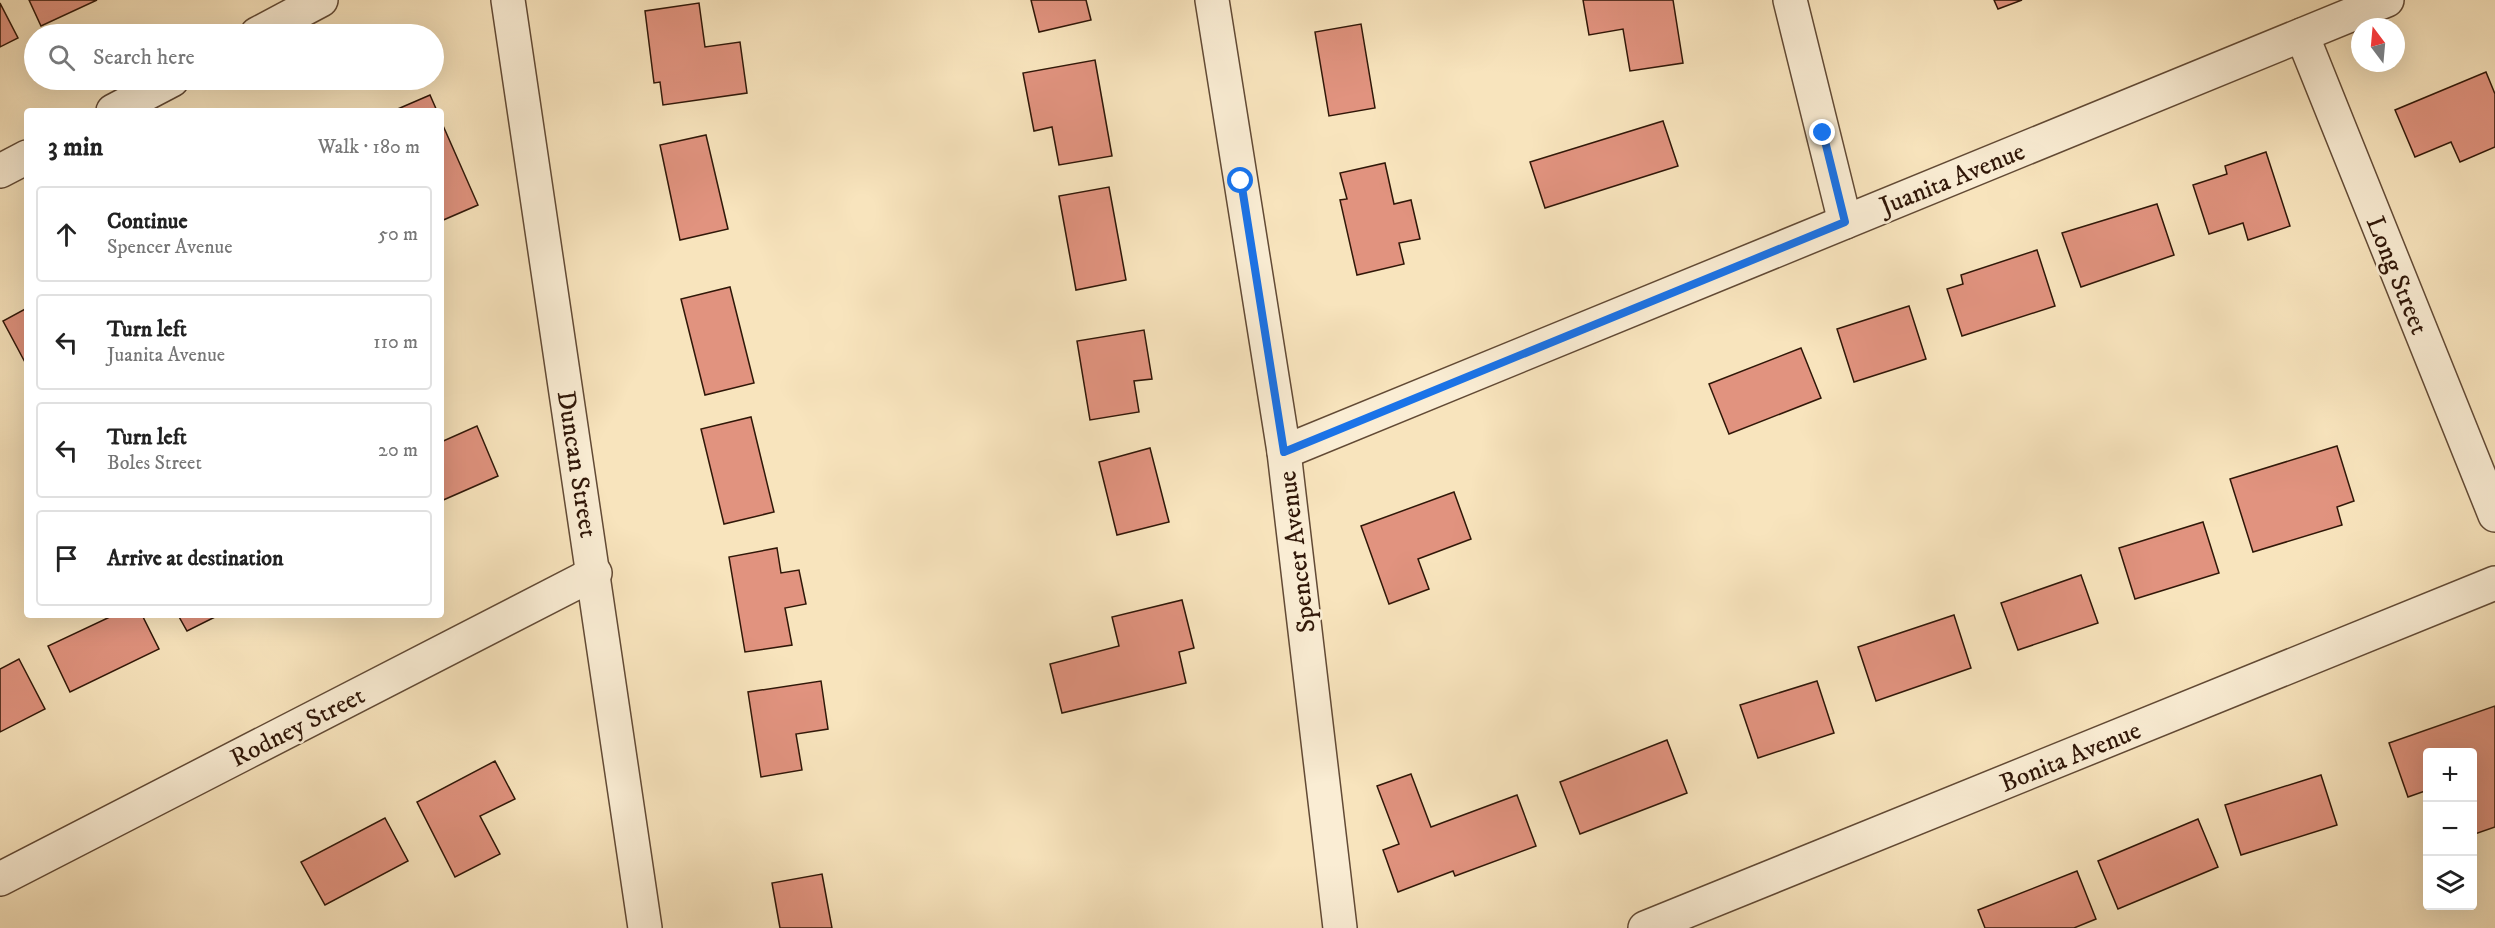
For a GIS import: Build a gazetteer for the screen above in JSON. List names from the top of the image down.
{
  "streets": {
    "street": [
      "Juanita Avenue",
      "Long Street",
      "Duncan Street",
      "Spencer Avenue",
      "Rodney Street",
      "Bonita Avenue"
    ]
  },
  "crossings": [
    ["Juanita Avenue", "Long Street"],
    ["Juanita Avenue", "Spencer Avenue"],
    ["Duncan Street", "Rodney Street"]
  ],
  "north": "top",
  "page": {
    "search": "Search here",
    "heading": ["3 min", "Walk · 180 m"],
    "list": [
      ["Continue", "Spencer Avenue", "50 m"],
      ["Turn left", "Juanita Avenue", "110 m"],
      ["Turn left", "Boles Street", "20 m"],
      "Arrive at destination"
    ],
    "map_buttons": ["+", "−"]
  }
}
